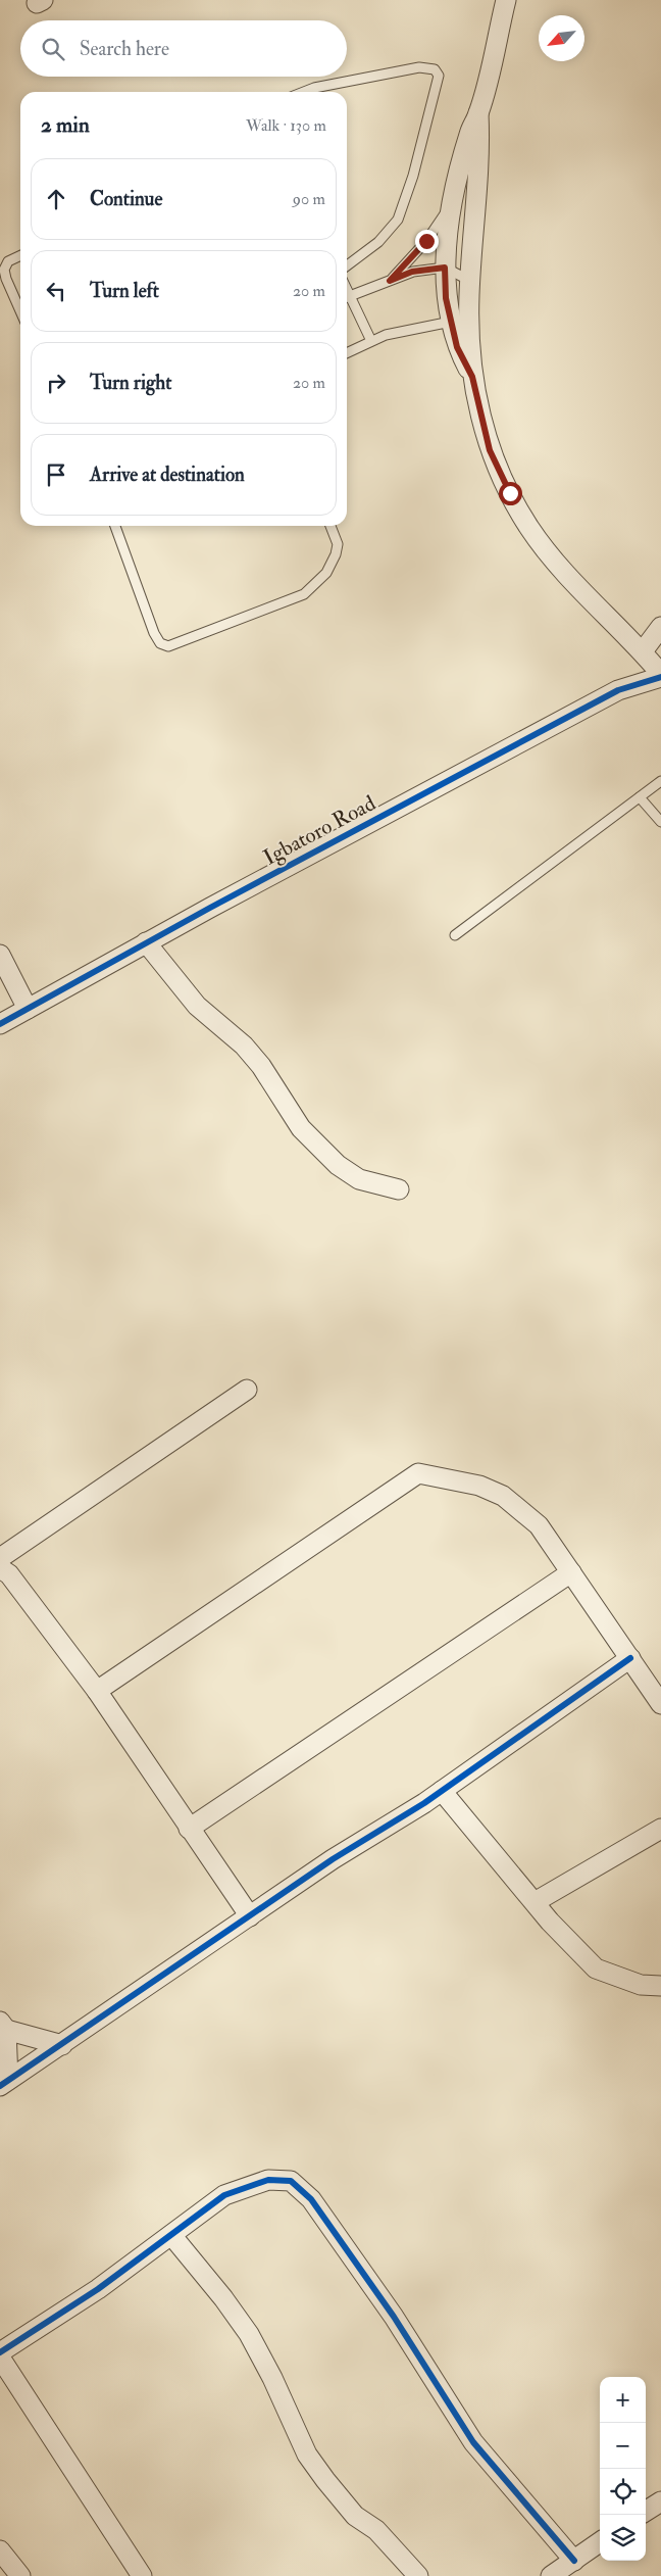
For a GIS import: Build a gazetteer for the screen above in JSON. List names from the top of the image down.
{
  "streets": {
    "street": ["Igbatoro Road"]
  },
  "north": "bottom left",
  "page": {
    "search": "Search here",
    "heading": ["2 min", "Walk · 130 m"],
    "list": [
      ["Continue", "90 m"],
      ["Turn left", "20 m"],
      ["Turn right", "20 m"],
      "Arrive at destination"
    ],
    "map_buttons": ["+", "−"]
  }
}
